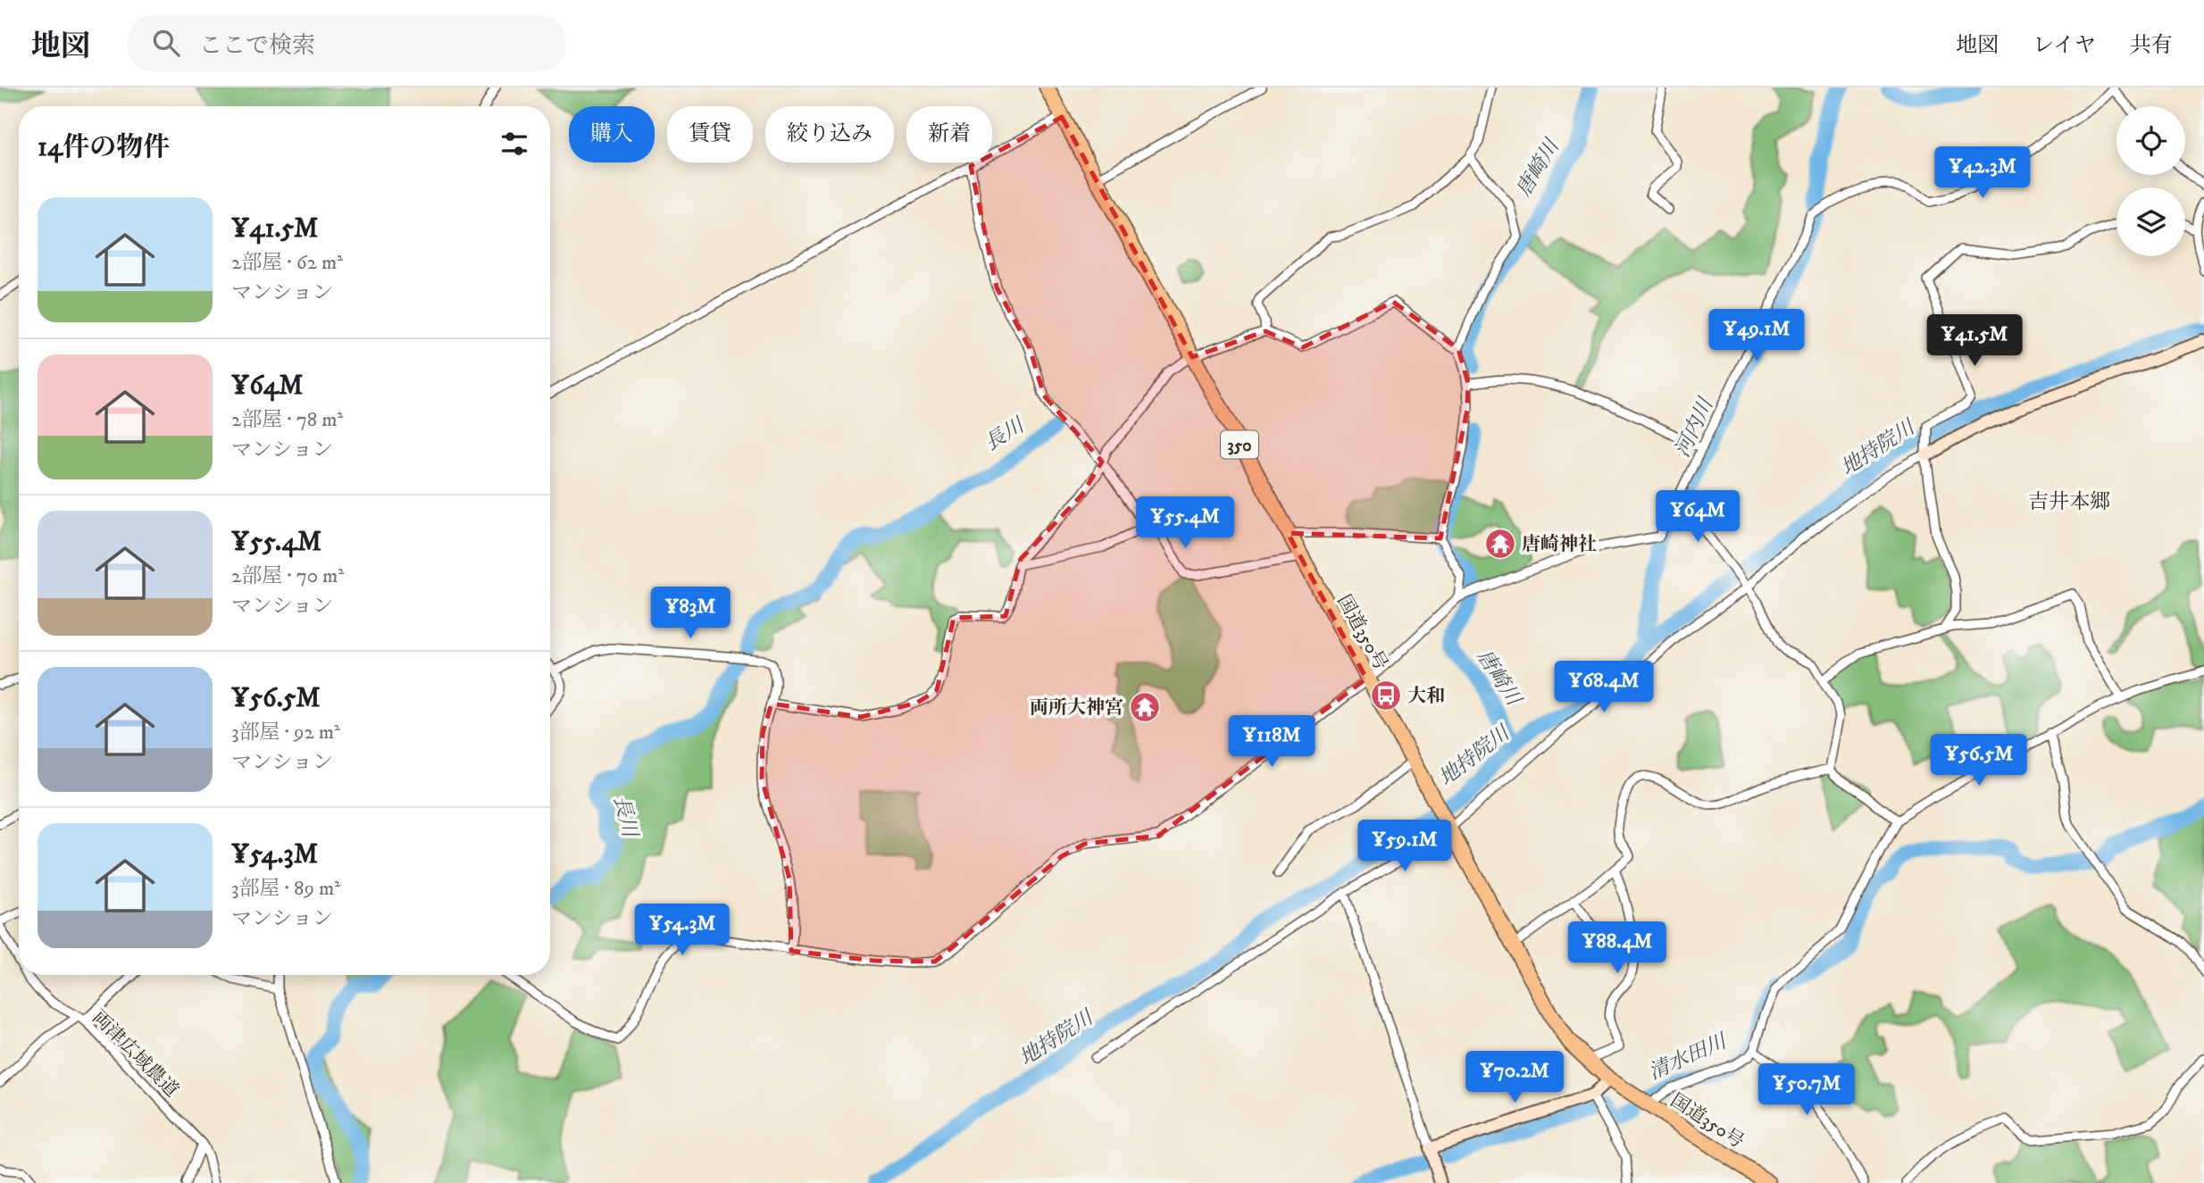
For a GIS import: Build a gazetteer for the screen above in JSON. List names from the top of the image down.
{
  "streets": {
    "highway": ["350", "国道350号"],
    "street": ["両津広域農道"]
  },
  "districts": ["吉井本郷"],
  "water": [
    "唐崎川",
    "河内川",
    "長川",
    "地持院川",
    "清水田川"
  ],
  "places": {
    "temple": ["唐崎神社", "両所大神宮"],
    "bus stop": ["大和"]
  },
  "page": {
    "header": "地図",
    "search": "ここで検索",
    "nav": ["地図", "レイヤ", "共有"],
    "chip": [
      "購入",
      "賃貸",
      "絞り込み",
      "新着"
    ],
    "heading": "14件の物件",
    "price": [
      "¥42.3M",
      "¥49.1M",
      "¥41.5M",
      "¥64M",
      "¥55.4M",
      "¥83M",
      "¥68.4M",
      "¥118M",
      "¥56.5M",
      "¥59.1M",
      "¥54.3M",
      "¥88.4M",
      "¥70.2M",
      "¥50.7M"
    ],
    "list": [
      {
        "name": "¥41.5M",
        "note": "2部屋 · 62 m² · マンション"
      },
      {
        "name": "¥64M",
        "note": "2部屋 · 78 m² · マンション"
      },
      {
        "name": "¥55.4M",
        "note": "2部屋 · 70 m² · マンション"
      },
      {
        "name": "¥56.5M",
        "note": "3部屋 · 92 m² · マンション"
      },
      {
        "name": "¥54.3M",
        "note": "3部屋 · 89 m² · マンション"
      }
    ]
  }
}
